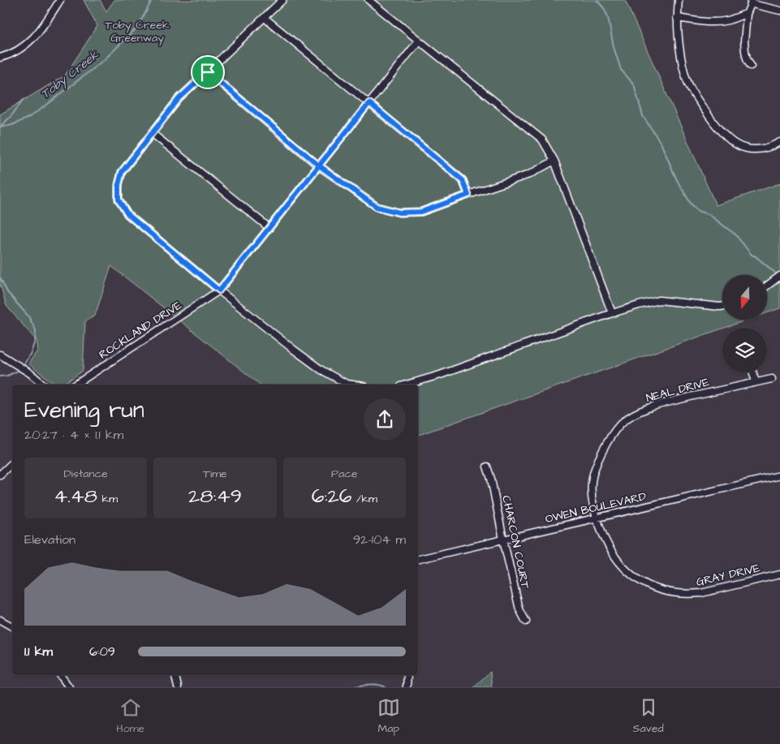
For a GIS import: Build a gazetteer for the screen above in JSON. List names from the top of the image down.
{
  "streets": {
    "street": [
      "ROCKLAND DRIVE",
      "NEAL DRIVE",
      "OWEN BOULEVARD",
      "CHARCON COURT",
      "GRAY DRIVE"
    ]
  },
  "crossings": [
    ["NEAL DRIVE", "OWEN BOULEVARD"],
    ["NEAL DRIVE", "GRAY DRIVE"],
    ["OWEN BOULEVARD", "CHARCON COURT"],
    ["OWEN BOULEVARD", "GRAY DRIVE"]
  ],
  "water": ["Toby Creek"],
  "parks": ["Toby Creek Greenway"],
  "north": "bottom",
  "page": {
    "heading": ["Evening run", "20:27 · 4 × 1.1 km"],
    "stats": [
      ["Distance", "4.48 km"],
      ["Time", "28:49"],
      ["Pace", "6:26 /km"]
    ],
    "chart": ["Elevation", "92–104 m"],
    "list": [
      {
        "name": "1.1 km",
        "note": "6:09"
      }
    ],
    "tabs": ["Home", "Map", "Saved"]
  }
}
